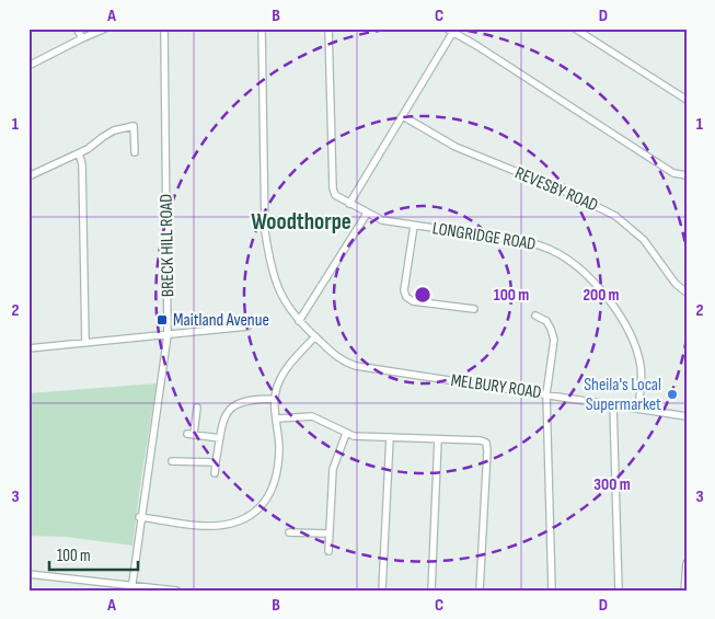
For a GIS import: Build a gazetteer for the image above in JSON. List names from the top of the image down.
{
  "streets": {
    "street": [
      "REVESBY ROAD",
      "LONGRIDGE ROAD",
      "BRECK HILL ROAD",
      "MELBURY ROAD"
    ]
  },
  "crossings": [
    ["LONGRIDGE ROAD", "MELBURY ROAD"]
  ],
  "districts": ["Woodthorpe"],
  "places": {
    "transit": ["Maitland Avenue"],
    "other": ["Sheila's Local Supermarket"]
  },
  "scale_bar": "100 m",
  "grid": {
    "columns": [
      "A",
      "B",
      "C",
      "D"
    ],
    "rows": ["1", "2", "3"]
  },
  "rings": ["100 m", "200 m", "300 m"]
}
